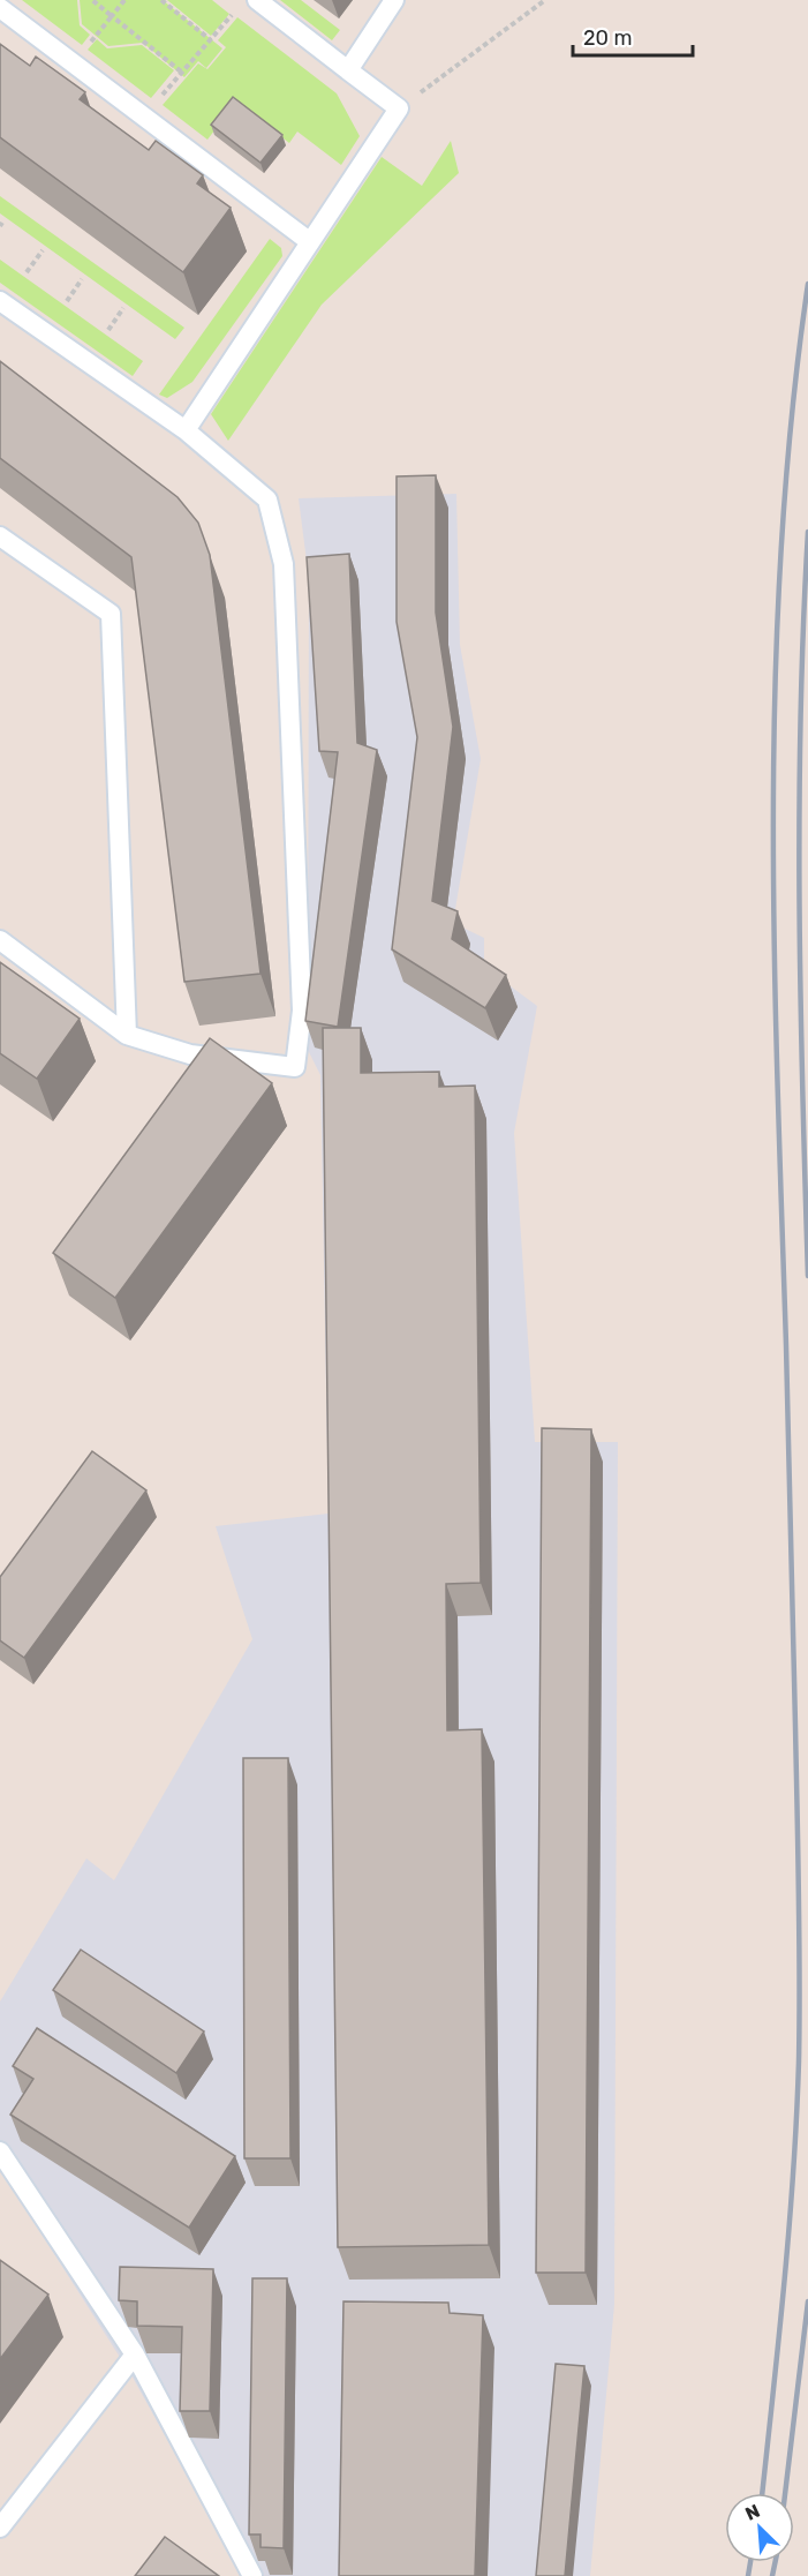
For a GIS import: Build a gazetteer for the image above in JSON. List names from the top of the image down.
{
  "scale_bar": "20 m",
  "north": "top left"
}
